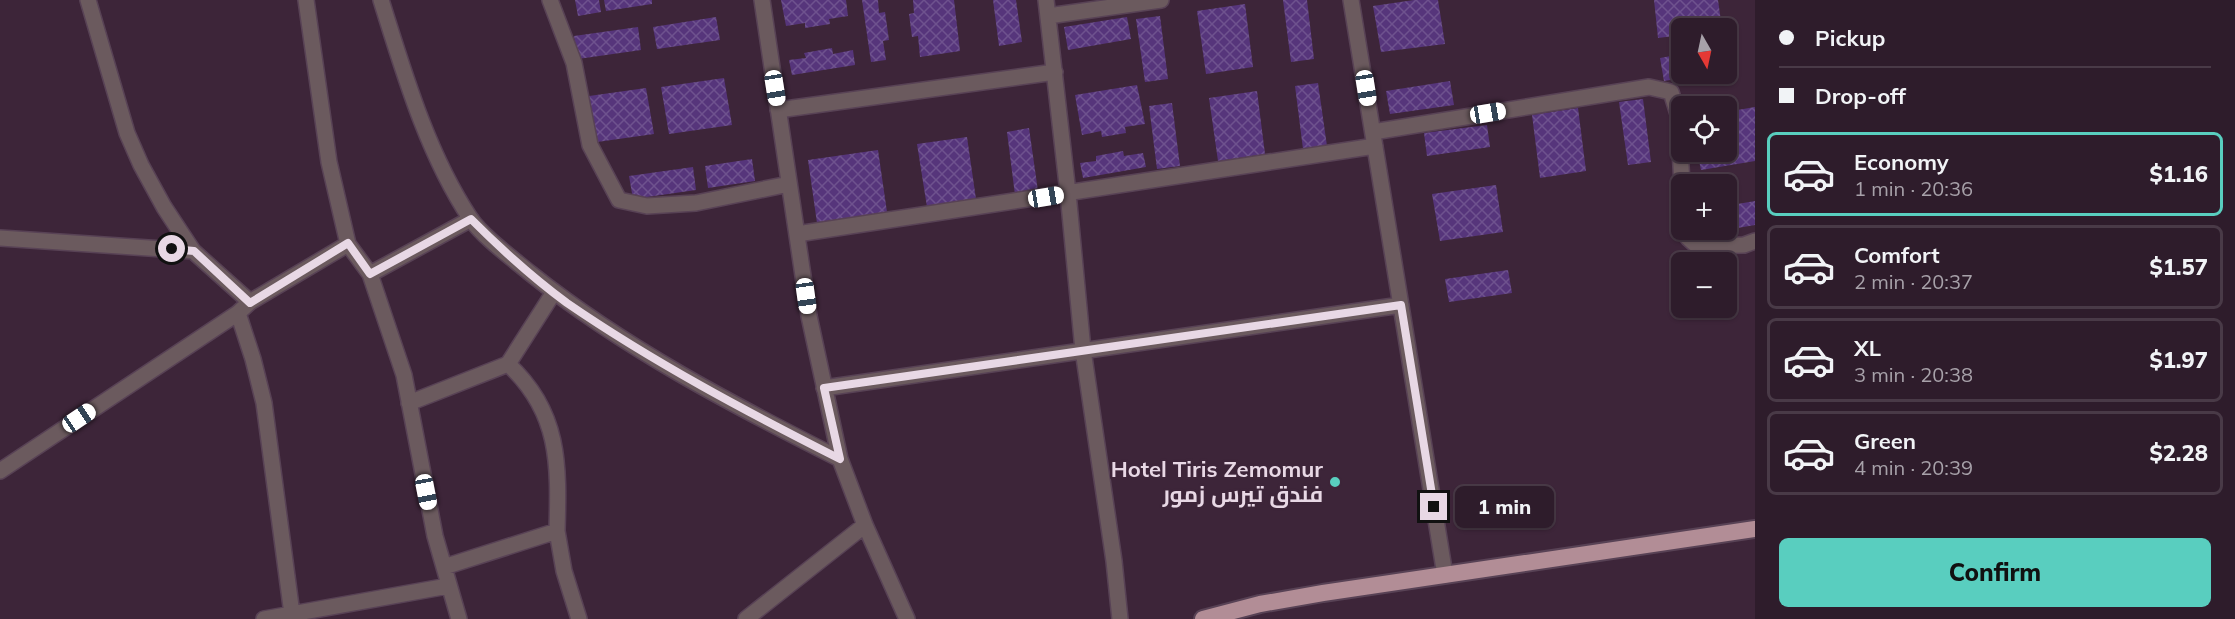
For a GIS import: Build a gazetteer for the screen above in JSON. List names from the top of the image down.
{
  "places": ["Hotel Tiris Zemomur فندق تيرس زمور"],
  "north": "bottom",
  "page": {
    "banner": ["Pickup", "Drop-off"],
    "map_buttons": ["+", "−"],
    "list": [
      {
        "name": "Economy",
        "note": "1 min · 20:36",
        "value": "$1.16"
      },
      {
        "name": "Comfort",
        "note": "2 min · 20:37",
        "value": "$1.57"
      },
      {
        "name": "XL",
        "note": "3 min · 20:38",
        "value": "$1.97"
      },
      {
        "name": "Green",
        "note": "4 min · 20:39",
        "value": "$2.28"
      }
    ],
    "bubble": "1 min",
    "buttons": "Confirm"
  }
}
